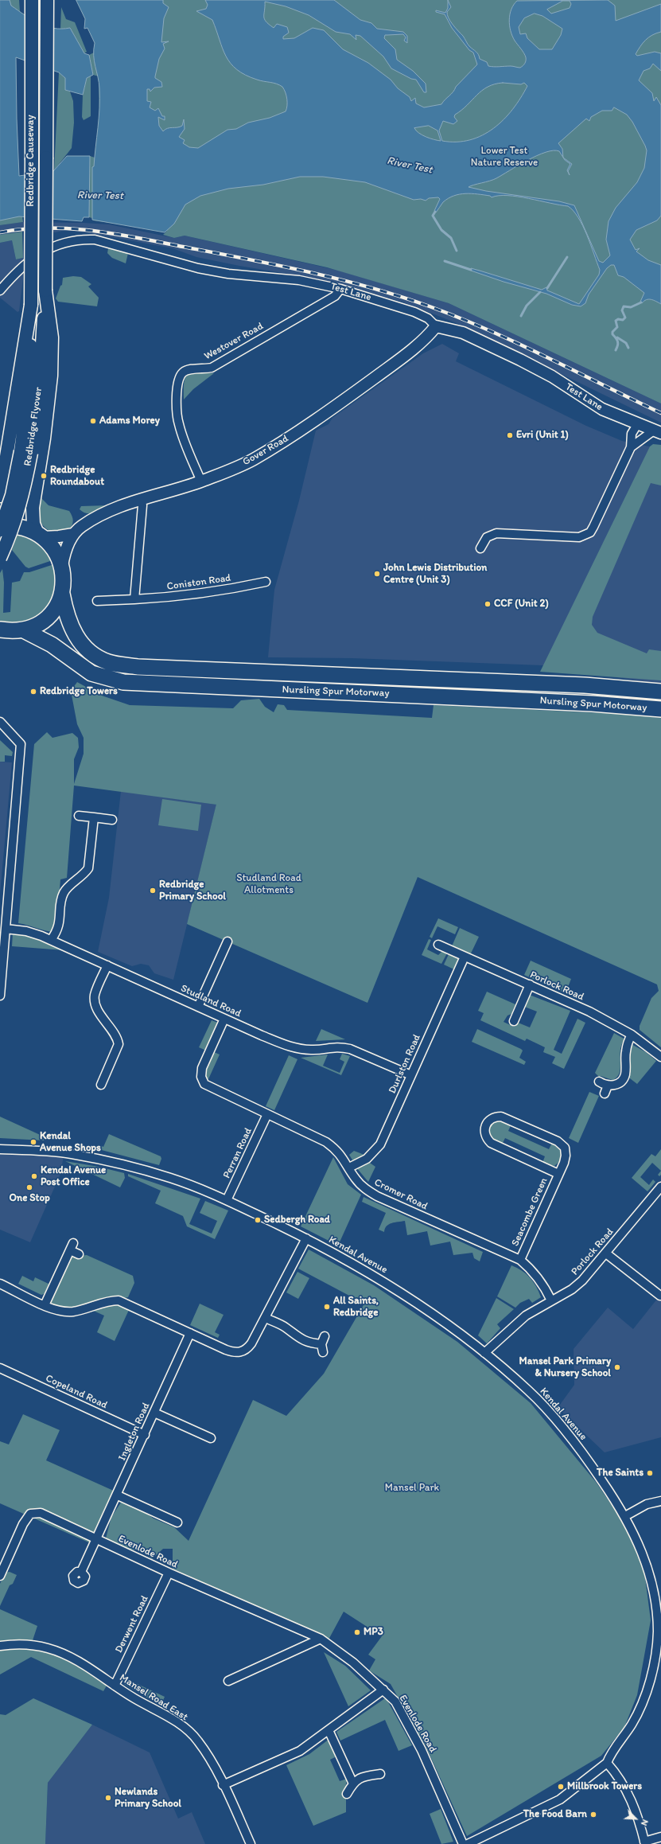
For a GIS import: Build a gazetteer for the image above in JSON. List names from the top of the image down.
{
  "streets": {
    "highway": ["Nursling Spur Motorway"],
    "main road": ["Redbridge Causeway", "Redbridge Flyover"],
    "street": [
      "Test Lane",
      "Westover Road",
      "Gover Road",
      "Coniston Road",
      "Porlock Road",
      "Studland Road",
      "Durlston Road",
      "Perran Road",
      "Cromer Road",
      "Seacombe Green",
      "Kendal Avenue",
      "Copeland Road",
      "Ingleton Road",
      "Evenlode Road",
      "Derwent Road",
      "Mansel Road East"
    ]
  },
  "crossings": [
    ["Redbridge Causeway", "Redbridge Flyover"],
    ["Test Lane", "Westover Road"],
    ["Test Lane", "Gover Road"],
    ["Westover Road", "Gover Road"],
    ["Porlock Road", "Durlston Road"],
    ["Porlock Road", "Cromer Road"],
    ["Porlock Road", "Kendal Avenue"],
    ["Studland Road", "Durlston Road"],
    ["Studland Road", "Cromer Road"],
    ["Durlston Road", "Cromer Road"],
    ["Perran Road", "Cromer Road"],
    ["Perran Road", "Kendal Avenue"],
    ["Cromer Road", "Seacombe Green"],
    ["Copeland Road", "Ingleton Road"],
    ["Ingleton Road", "Evenlode Road"],
    ["Evenlode Road", "Derwent Road"],
    ["Derwent Road", "Mansel Road East"]
  ],
  "water": ["River Test"],
  "parks": ["Lower Test Nature Reserve", "Studland Road Allotments", "Mansel Park"],
  "places": [
    "Adams Morey",
    "Evri (Unit 1)",
    "Redbridge Roundabout",
    "John Lewis Distribution Centre (Unit 3)",
    "CCF (Unit 2)",
    "Redbridge Towers",
    "Redbridge Primary School",
    "Kendal Avenue Shops",
    "Kendal Avenue Post Office",
    "One Stop",
    "Sedbergh Road",
    "All Saints, Redbridge",
    "Mansel Park Primary & Nursery School",
    "The Saints",
    "MP3",
    "Millbrook Towers",
    "Newlands Primary School",
    "The Food Barn"
  ],
  "north": "bottom right"
}
